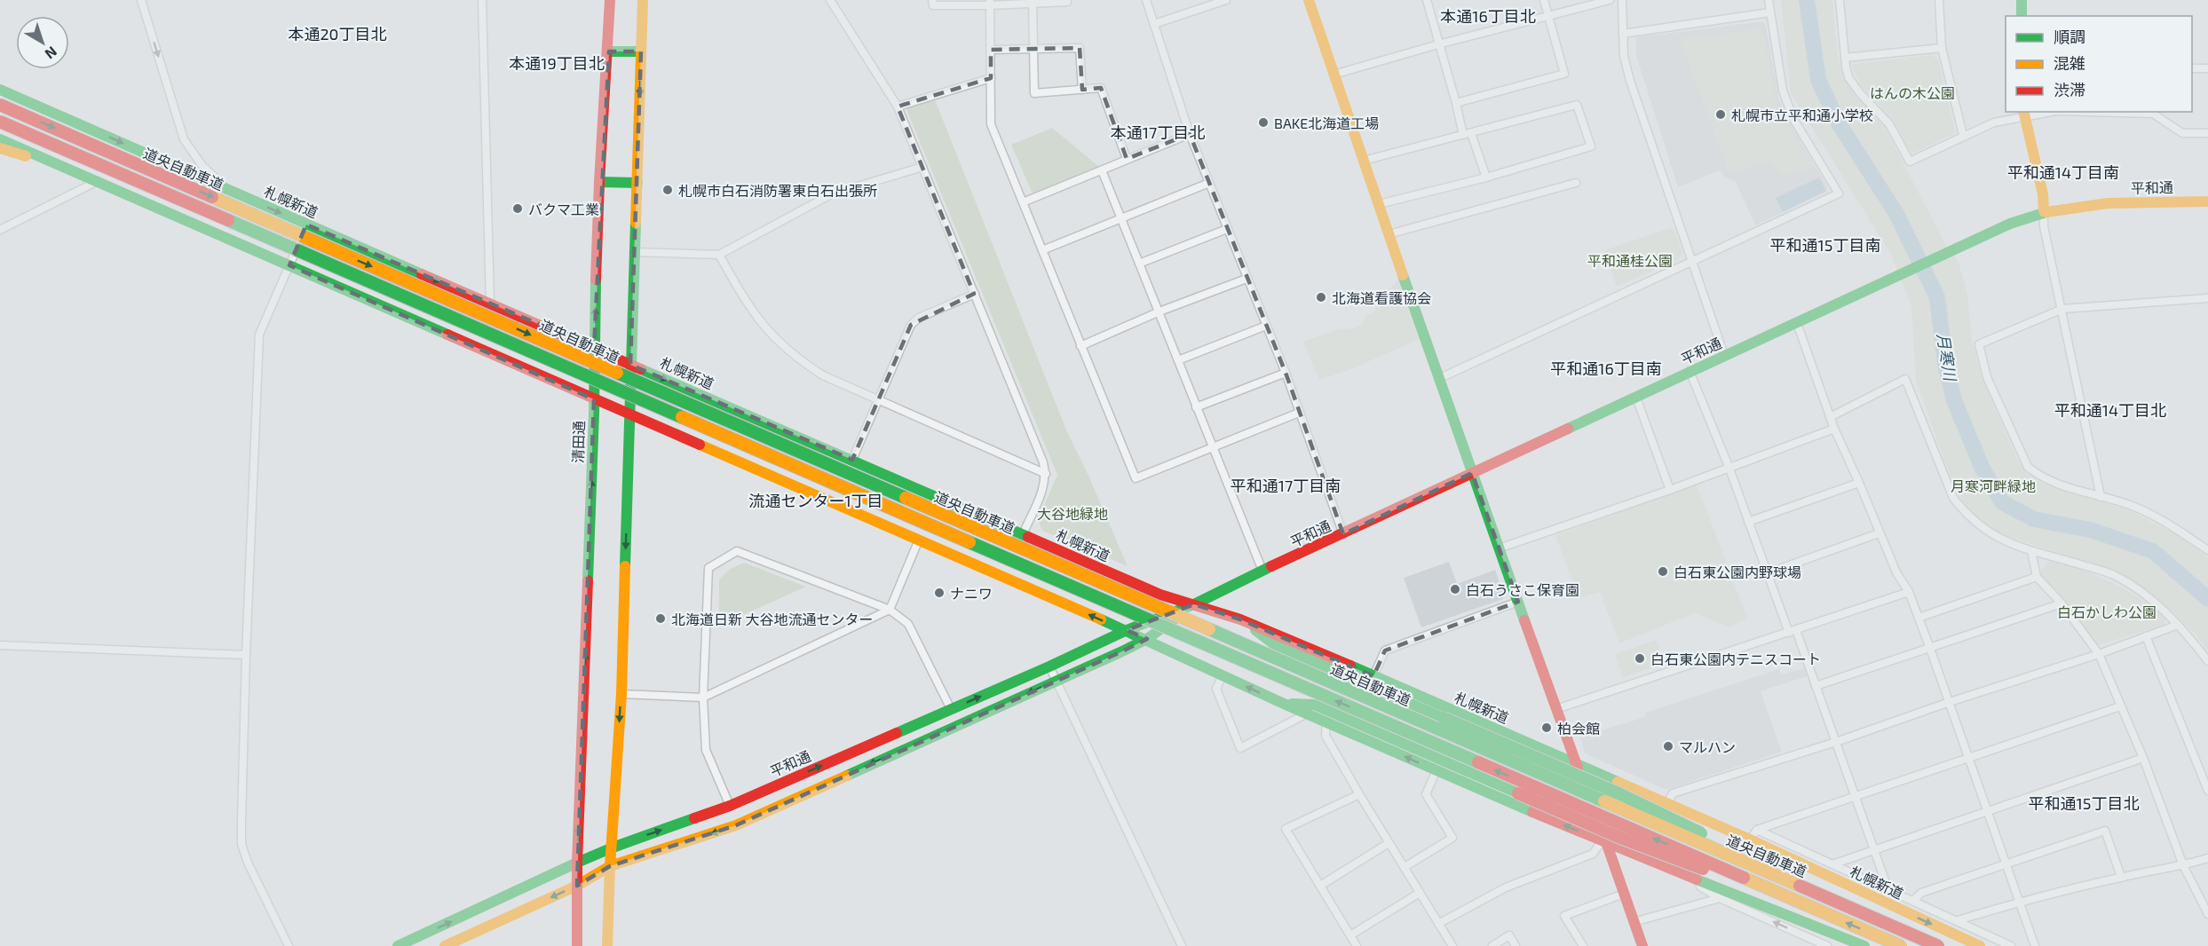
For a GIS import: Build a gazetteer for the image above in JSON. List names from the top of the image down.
{
  "streets": {
    "main road": [
      "道央自動車道",
      "平和通",
      "札幌新道",
      "清田通"
    ]
  },
  "crossings": [
    ["平和通", "札幌新道"],
    ["平和通", "清田通"],
    ["札幌新道", "清田通"]
  ],
  "districts": [
    "本通16丁目北",
    "本通20丁目北",
    "本通19丁目北",
    "本通17丁目北",
    "平和通14丁目南",
    "平和通15丁目南",
    "平和通16丁目南",
    "平和通14丁目北",
    "平和通17丁目南",
    "流通センター1丁目",
    "平和通15丁目北"
  ],
  "water": ["月寒川"],
  "parks": [
    "はんの木公園",
    "平和通桂公園",
    "月寒河畔緑地",
    "大谷地緑地",
    "白石かしわ公園"
  ],
  "places": [
    "札幌市立平和通小学校",
    "BAKE北海道工場",
    "札幌市白石消防署東白石出張所",
    "バクマ工業",
    "北海道看護協会",
    "白石東公園内野球場",
    "白石うさこ保育園",
    "ナニワ",
    "北海道日新 大谷地流通センター",
    "白石東公園内テニスコート",
    "柏会館",
    "マルハン"
  ],
  "legend": ["順調", "混雑", "渋滞"],
  "north": "bottom right"
}
